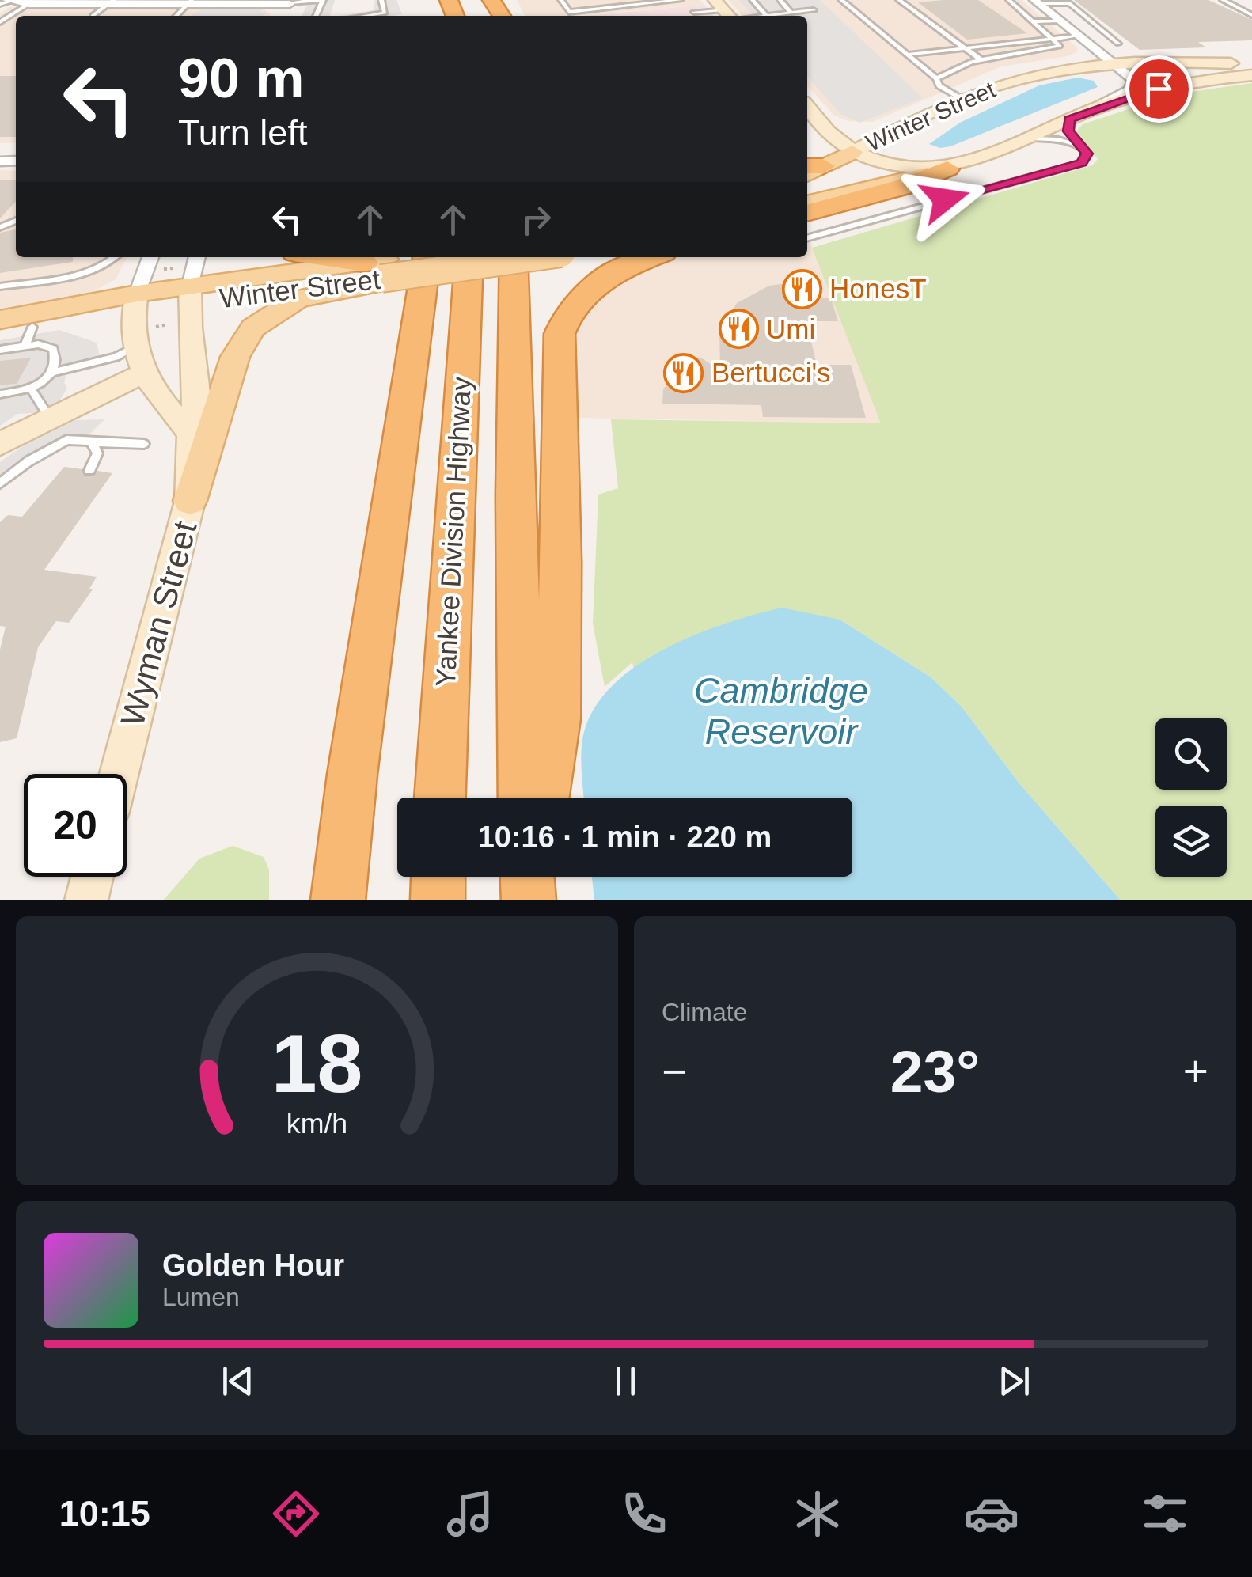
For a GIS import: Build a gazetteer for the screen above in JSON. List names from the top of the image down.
{
  "streets": {
    "highway": ["Yankee Division Highway"],
    "main road": ["Winter Street"],
    "street": ["Wyman Street"]
  },
  "crossings": [
    ["Winter Street", "Wyman Street"]
  ],
  "water": ["Cambridge Reservoir"],
  "places": {
    "restaurant": ["HonesT", "Umi", "Bertucci's"]
  },
  "page": {
    "turn": ["90 m", "Turn left"],
    "limit": "20",
    "trip": "10:16 · 1 min · 220 m",
    "tile": "Climate",
    "heat": ["−", "23°", "+"],
    "song": ["Golden Hour", "Lumen"],
    "tabs": "10:15",
    "gauge": ["18", "km/h"]
  }
}
